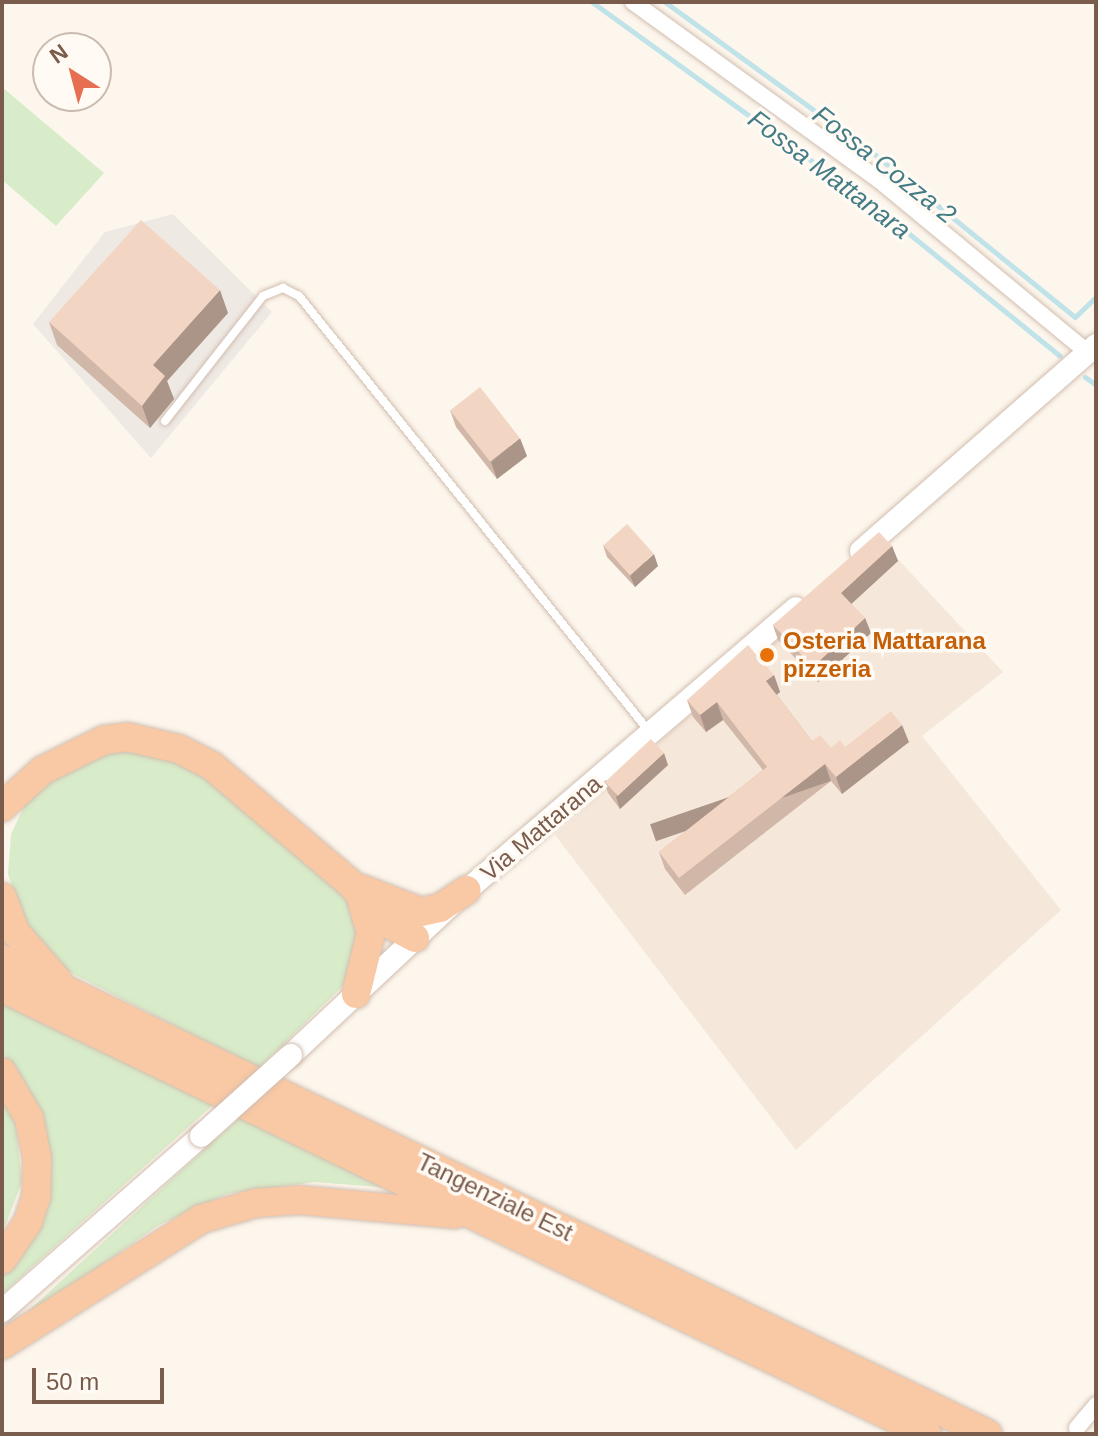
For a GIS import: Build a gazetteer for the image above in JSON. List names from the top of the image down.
{
  "streets": {
    "highway": ["Tangenziale Est"],
    "street": ["Via Mattarana"]
  },
  "water": ["Fossa Cozza 2", "Fossa Mattanara"],
  "places": ["Osteria Mattarana pizzeria"],
  "scale_bar": "50 m",
  "north": "top left"
}
